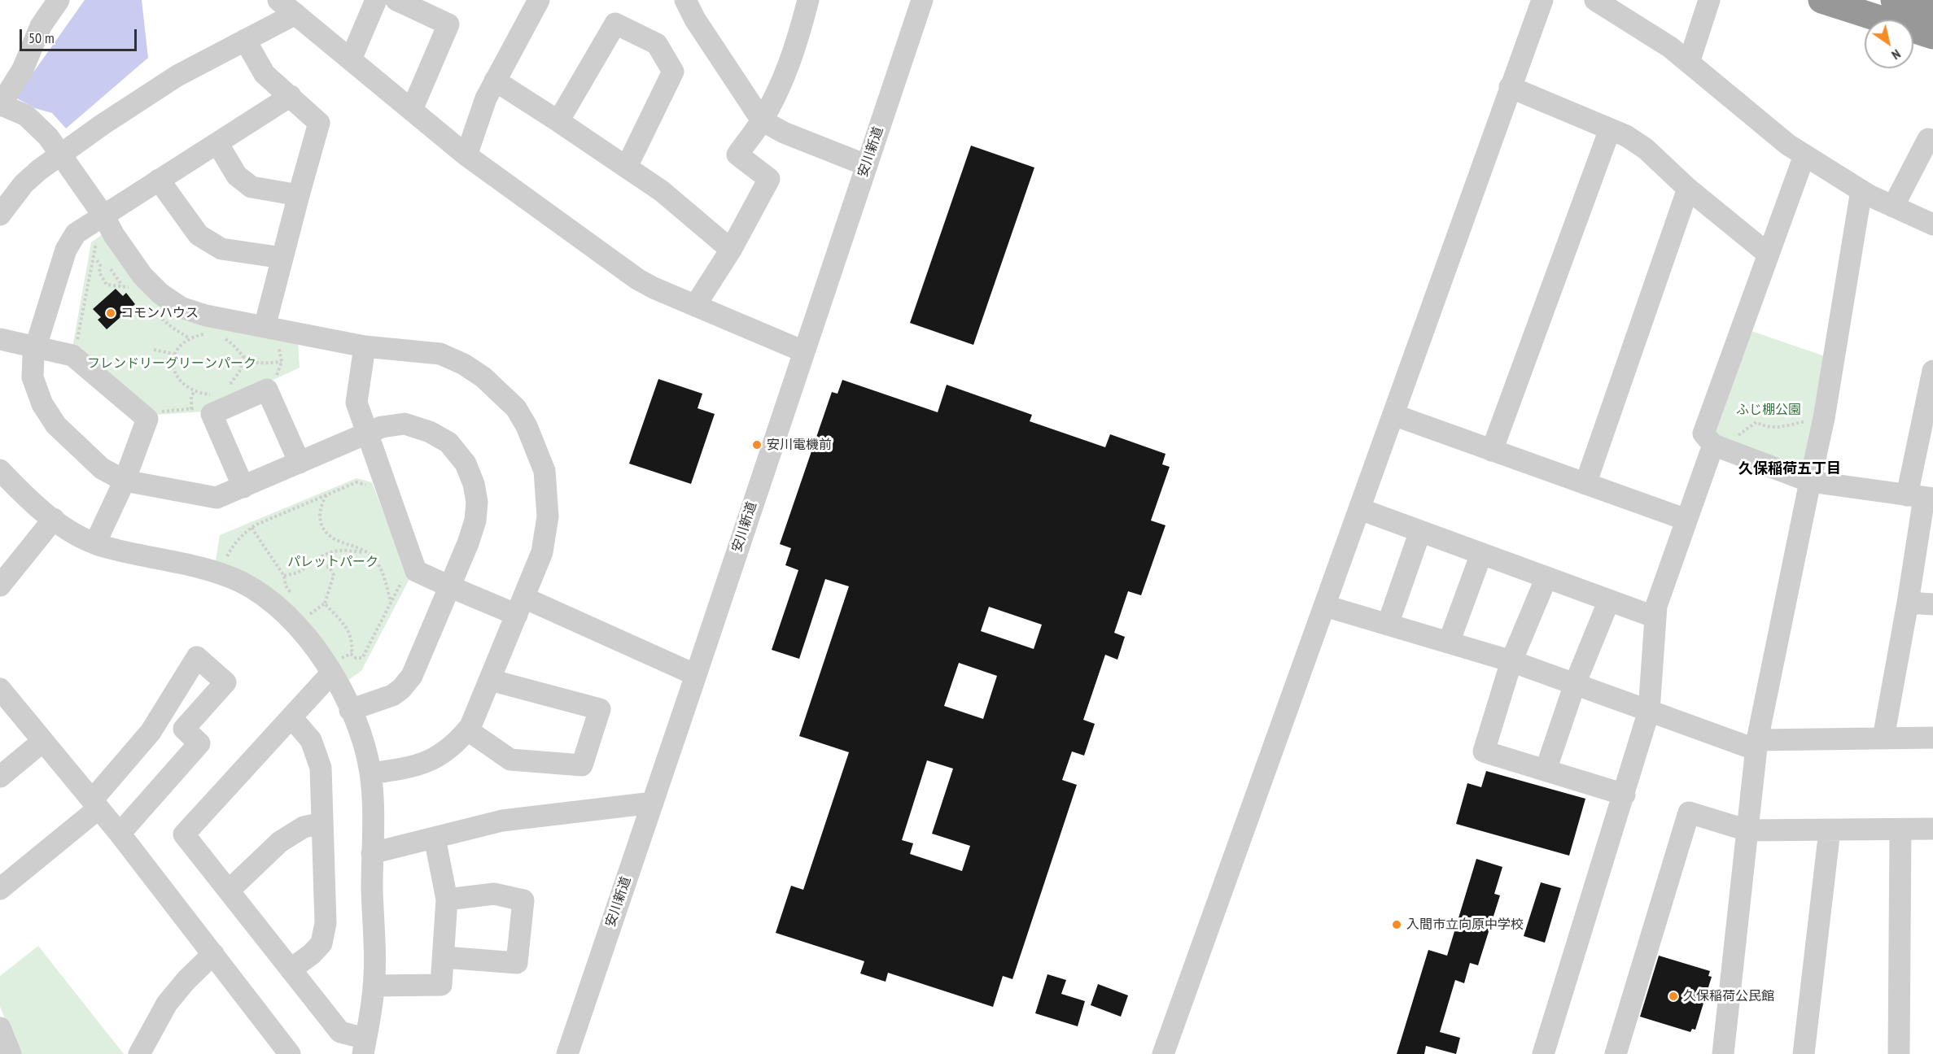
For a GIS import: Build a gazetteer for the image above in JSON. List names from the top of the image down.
{
  "streets": {
    "street": ["安川新道"]
  },
  "districts": ["久保稲荷五丁目"],
  "parks": ["フレンドリーグリーンパーク", "ふじ棚公園", "パレットパーク"],
  "places": [
    "コモンハウス",
    "安川電機前",
    "入間市立向原中学校",
    "久保稲荷公民館"
  ],
  "scale_bar": "50 m",
  "north": "bottom right"
}
